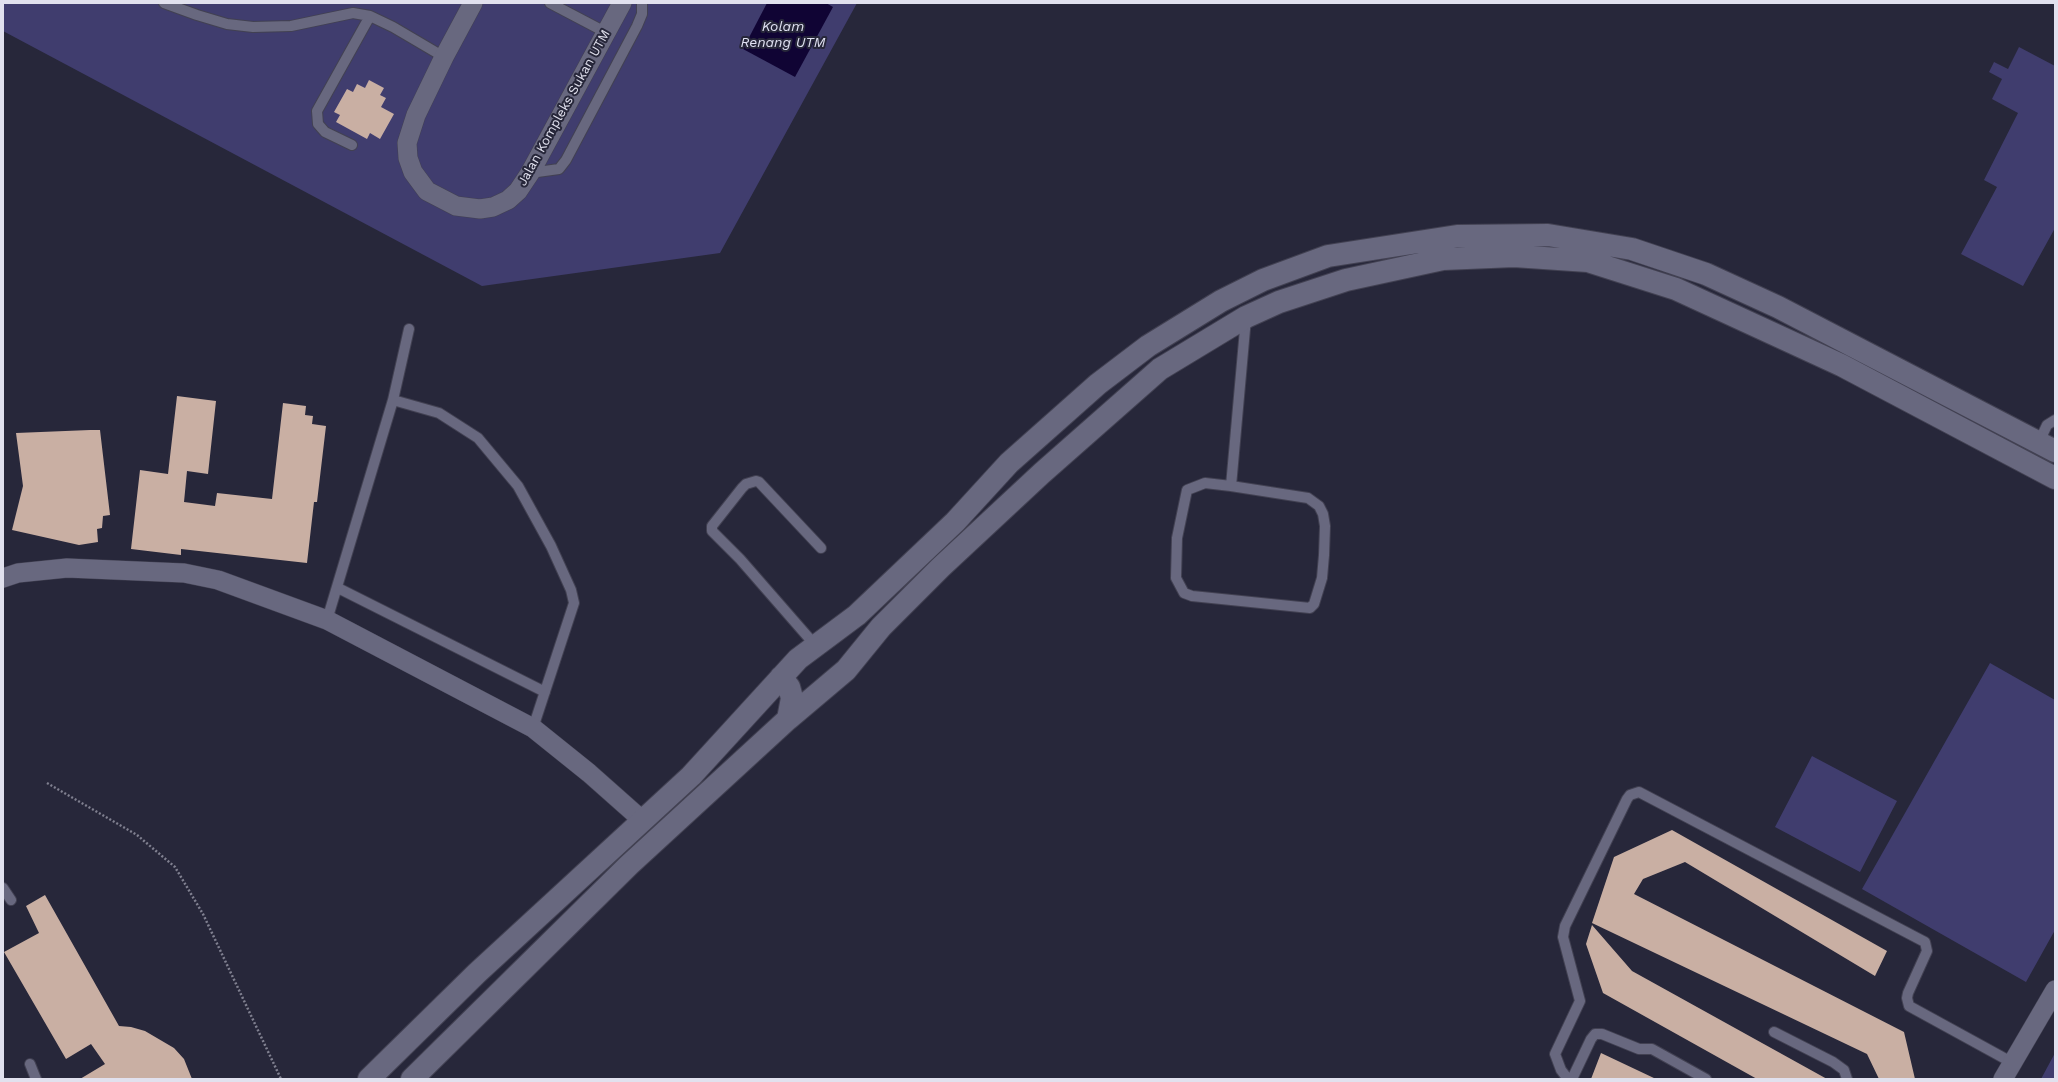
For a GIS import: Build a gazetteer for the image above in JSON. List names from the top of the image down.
{
  "streets": {
    "street": ["Jalan Kompleks Sukan UTM"]
  },
  "water": ["Kolam Renang UTM"]
}
